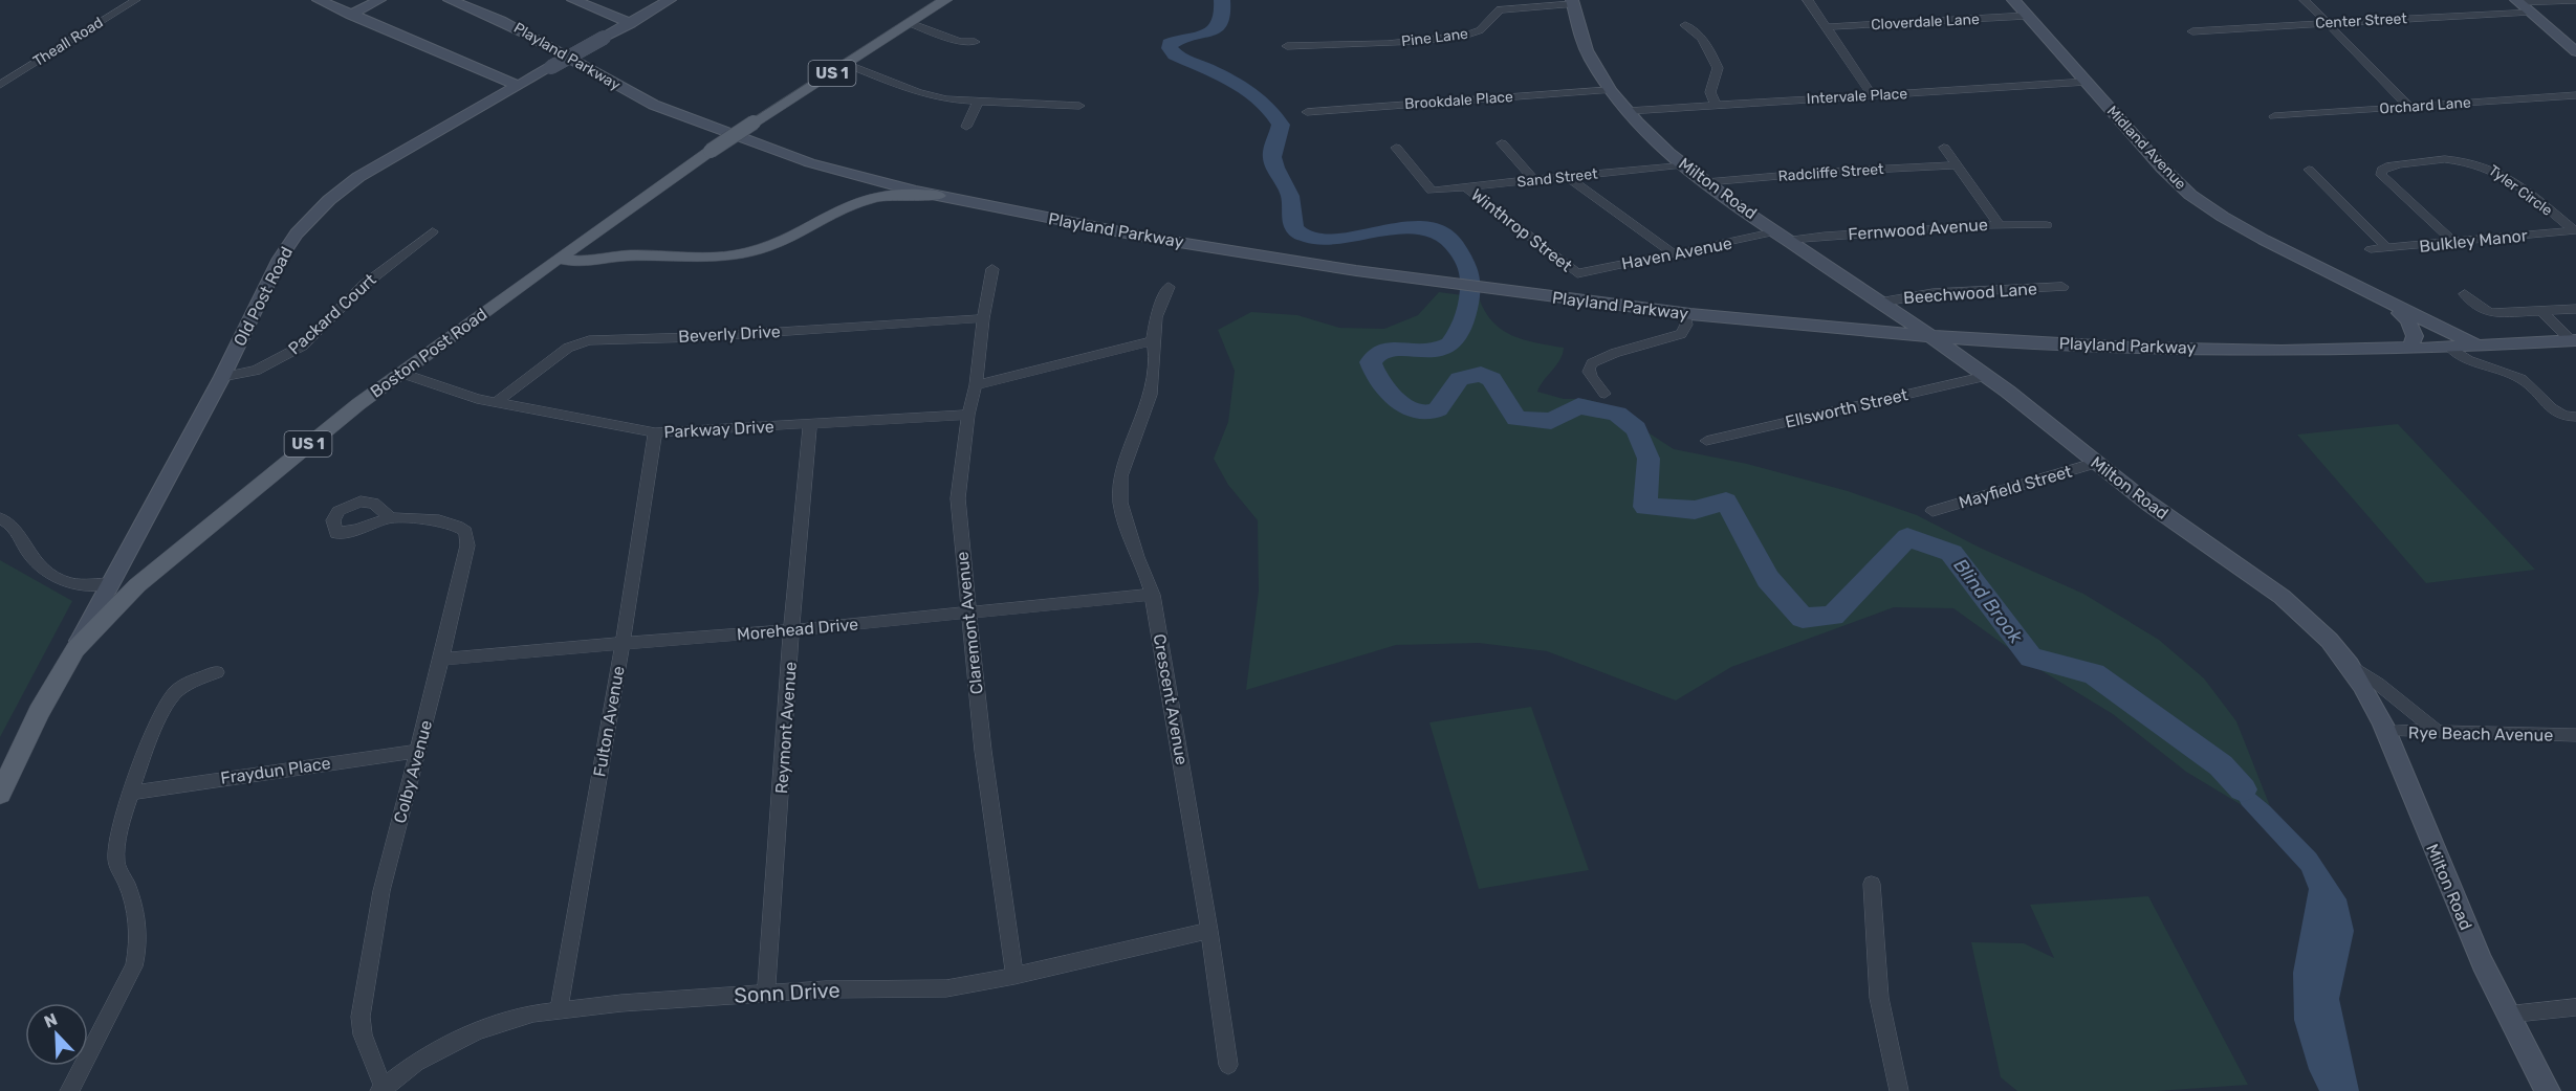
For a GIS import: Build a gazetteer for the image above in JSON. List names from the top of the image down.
{
  "streets": {
    "main road": ["US 1", "Boston Post Road"],
    "street": [
      "Center Street",
      "Cloverdale Lane",
      "Pine Lane",
      "Theall Road",
      "Playland Parkway",
      "Intervale Place",
      "Brookdale Place",
      "Orchard Lane",
      "Midland Avenue",
      "Radcliffe Street",
      "Sand Street",
      "Milton Road",
      "Tyler Circle",
      "Fernwood Avenue",
      "Winthrop Street",
      "Bulkley Manor",
      "Haven Avenue",
      "Beechwood Lane",
      "Old Post Road",
      "Packard Court",
      "Beverly Drive",
      "Ellsworth Street",
      "Parkway Drive",
      "Mayfield Street",
      "Claremont Avenue",
      "Morehead Drive",
      "Crescent Avenue",
      "Fulton Avenue",
      "Reymont Avenue",
      "Rye Beach Avenue",
      "Fraydun Place",
      "Colby Avenue",
      "Sonn Drive"
    ]
  },
  "crossings": [
    ["Cloverdale Lane", "Midland Avenue"],
    ["Pine Lane", "Milton Road"],
    ["Playland Parkway", "Midland Avenue"],
    ["Playland Parkway", "Milton Road"],
    ["Intervale Place", "Midland Avenue"],
    ["Intervale Place", "Milton Road"],
    ["Brookdale Place", "Milton Road"],
    ["Radcliffe Street", "Milton Road"],
    ["Sand Street", "Milton Road"],
    ["Sand Street", "Winthrop Street"],
    ["Milton Road", "Fernwood Avenue"],
    ["Milton Road", "Haven Avenue"],
    ["Milton Road", "Beechwood Lane"],
    ["Milton Road", "Ellsworth Street"],
    ["Milton Road", "Mayfield Street"],
    ["Milton Road", "Rye Beach Avenue"],
    ["Tyler Circle", "Bulkley Manor"],
    ["Fernwood Avenue", "Haven Avenue"],
    ["Winthrop Street", "Haven Avenue"],
    ["Old Post Road", "Packard Court"],
    ["Old Post Road", "Boston Post Road"],
    ["Beverly Drive", "Parkway Drive"],
    ["Beverly Drive", "Claremont Avenue"],
    ["Boston Post Road", "Parkway Drive"],
    ["Parkway Drive", "Claremont Avenue"],
    ["Parkway Drive", "Fulton Avenue"],
    ["Parkway Drive", "Reymont Avenue"],
    ["Claremont Avenue", "Morehead Drive"],
    ["Claremont Avenue", "Sonn Drive"],
    ["Morehead Drive", "Crescent Avenue"],
    ["Morehead Drive", "Fulton Avenue"],
    ["Morehead Drive", "Reymont Avenue"],
    ["Morehead Drive", "Colby Avenue"],
    ["Crescent Avenue", "Sonn Drive"],
    ["Fulton Avenue", "Sonn Drive"],
    ["Reymont Avenue", "Sonn Drive"],
    ["Fraydun Place", "Colby Avenue"],
    ["Colby Avenue", "Sonn Drive"]
  ],
  "water": ["Blind Brook"],
  "north": "top left"
}
